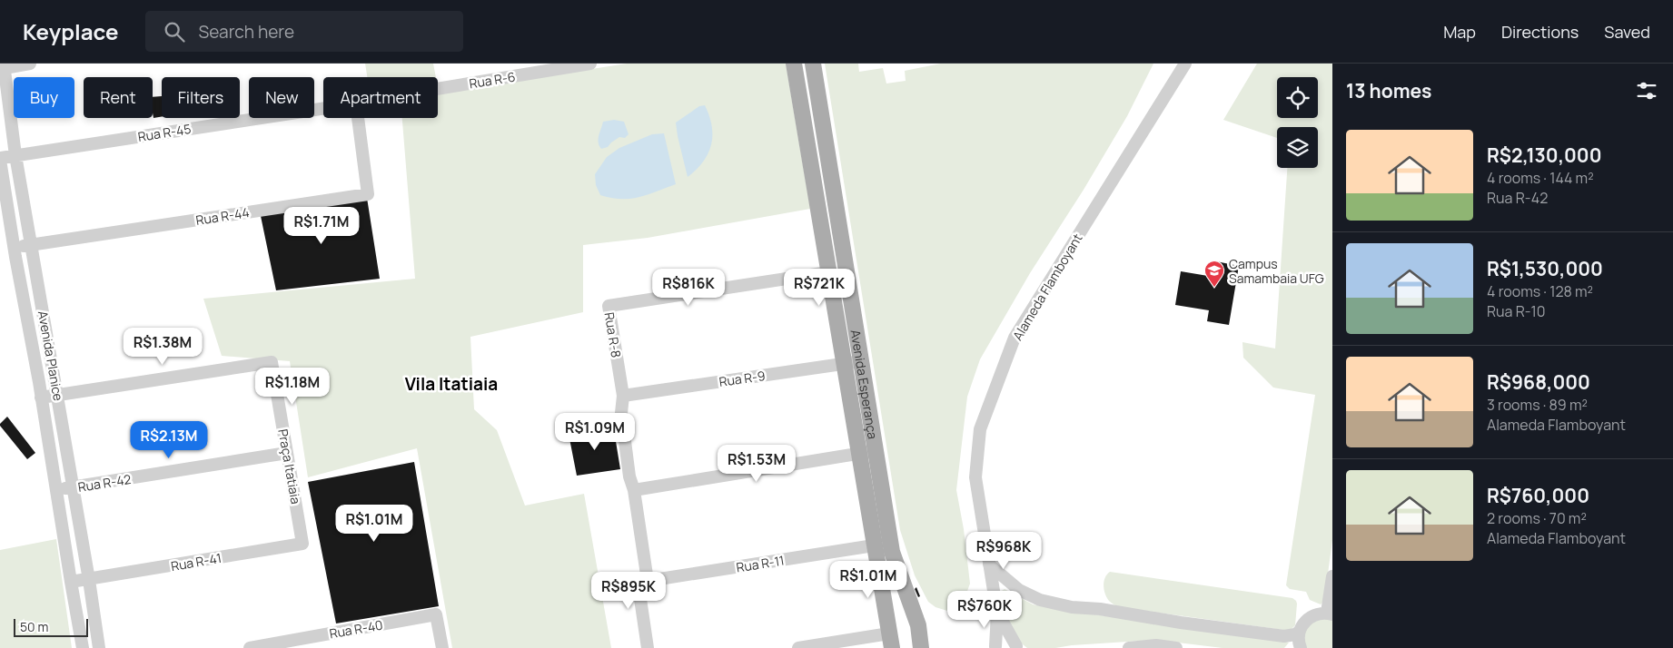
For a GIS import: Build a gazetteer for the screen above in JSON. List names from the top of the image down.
{
  "streets": {
    "main road": ["Avenida Esperança"],
    "street": [
      "Rua R-6",
      "Rua R-45",
      "Rua R-44",
      "Alameda Flamboyant",
      "Rua R-8",
      "Avenida Planice",
      "Rua R-9",
      "Praça Itatiaia",
      "Rua R-42",
      "Rua R-41",
      "Rua R-11",
      "Rua R-40"
    ]
  },
  "crossings": [
    ["Rua R-45", "Avenida Planice"],
    ["Rua R-44", "Avenida Planice"],
    ["Rua R-8", "Rua R-9"],
    ["Rua R-8", "Avenida Esperança"],
    ["Avenida Planice", "Praça Itatiaia"],
    ["Avenida Planice", "Rua R-42"],
    ["Avenida Planice", "Rua R-41"],
    ["Rua R-9", "Avenida Esperança"],
    ["Avenida Esperança", "Rua R-11"],
    ["Praça Itatiaia", "Rua R-42"],
    ["Praça Itatiaia", "Rua R-41"]
  ],
  "districts": ["Vila Itatiaia"],
  "places": {
    "school or university": ["Campus Samambaia UFG"]
  },
  "scale_bar": "50 m",
  "page": {
    "header": "Keyplace",
    "search": "Search here",
    "nav": ["Map", "Directions", "Saved"],
    "heading": "13 homes",
    "chip": [
      "Buy",
      "Rent",
      "Filters",
      "New",
      "Apartment"
    ],
    "list": [
      {
        "name": "R$2,130,000",
        "note": "4 rooms · 144 m² · Rua R-42"
      },
      {
        "name": "R$1,530,000",
        "note": "4 rooms · 128 m² · Rua R-10"
      },
      {
        "name": "R$968,000",
        "note": "3 rooms · 89 m² · Alameda Flamboyant"
      },
      {
        "name": "R$760,000",
        "note": "2 rooms · 70 m² · Alameda Flamboyant"
      }
    ],
    "price": [
      "R$1.71M",
      "R$816K",
      "R$721K",
      "R$1.38M",
      "R$1.18M",
      "R$1.09M",
      "R$2.13M",
      "R$1.53M",
      "R$1.01M",
      "R$968K",
      "R$1.01M",
      "R$895K",
      "R$760K"
    ],
    "scale": "50 m"
  }
}
